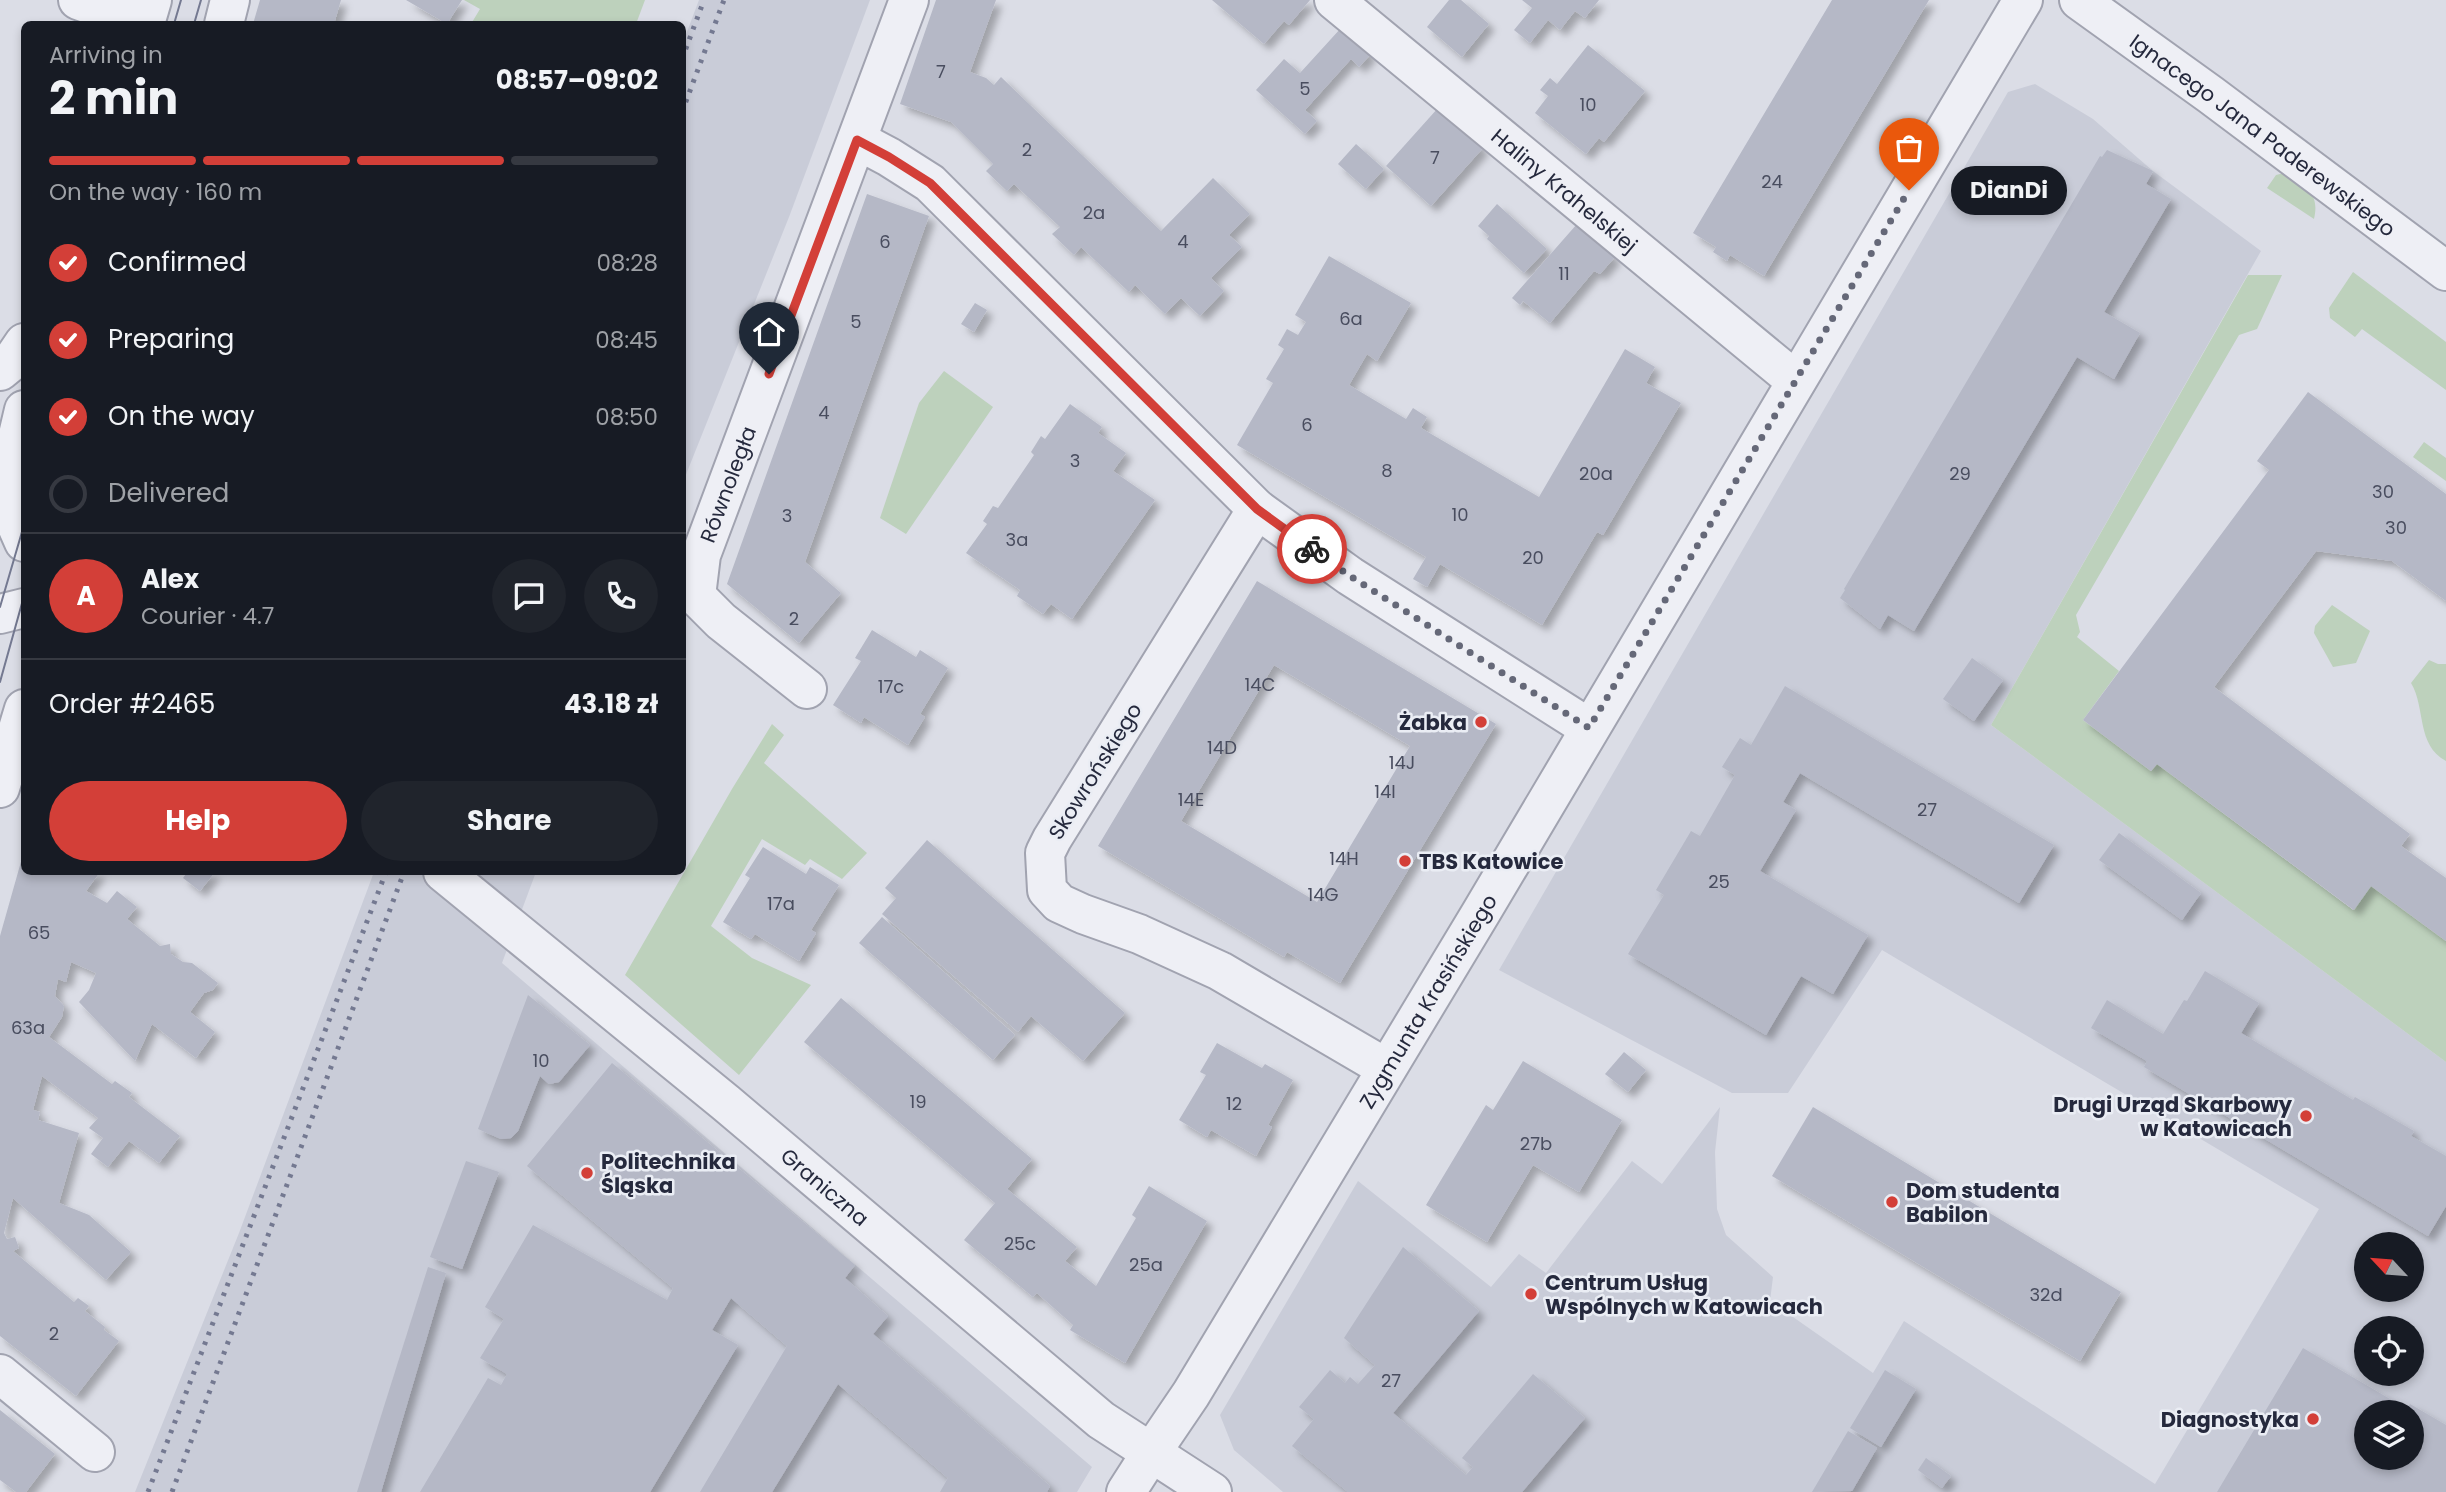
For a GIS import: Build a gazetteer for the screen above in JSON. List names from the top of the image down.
{
  "streets": {
    "street": [
      "Ignacego Jana Paderewskiego",
      "Haliny Krahelskiej",
      "Równoległa",
      "Skowrońskiego",
      "Zygmunta Krasińskiego",
      "Graniczna"
    ]
  },
  "crossings": [
    ["Haliny Krahelskiej", "Zygmunta Krasińskiego"],
    ["Skowrońskiego", "Zygmunta Krasińskiego"],
    ["Zygmunta Krasińskiego", "Graniczna"]
  ],
  "places": [
    "DianDi",
    "Żabka",
    "TBS Katowice",
    "Drugi Urząd Skarbowy w Katowicach",
    "Politechnika Śląska",
    "Dom studenta Babilon",
    "Centrum Usług Wspólnych w Katowicach",
    "Diagnostyka"
  ],
  "house_numbers": [
    "7",
    "5",
    "10",
    "2",
    "7",
    "24",
    "2a",
    "6",
    "4",
    "11",
    "6a",
    "5",
    "4",
    "6",
    "3",
    "8",
    "20a",
    "29",
    "30",
    "10",
    "3",
    "30",
    "3a",
    "20",
    "2",
    "14C",
    "17c",
    "14D",
    "14J",
    "14I",
    "14E",
    "27",
    "14H",
    "25",
    "14G",
    "17a",
    "65",
    "63a",
    "10",
    "19",
    "12",
    "27b",
    "25c",
    "25a",
    "32d",
    "2",
    "27"
  ],
  "north": "top left",
  "page": {
    "heading": ["2 min", "Arriving in", "08:57–09:02"],
    "panel": [
      "Alex",
      "Courier · 4.7",
      "Order #2465",
      "43.18 zł"
    ],
    "bar": "On the way · 160 m",
    "bubble": "DianDi",
    "list": [
      ["Confirmed", "08:28"],
      ["Preparing", "08:45"],
      ["On the way", "08:50"],
      "Delivered"
    ],
    "round": "A",
    "buttons": ["Help", "Share"]
  }
}
